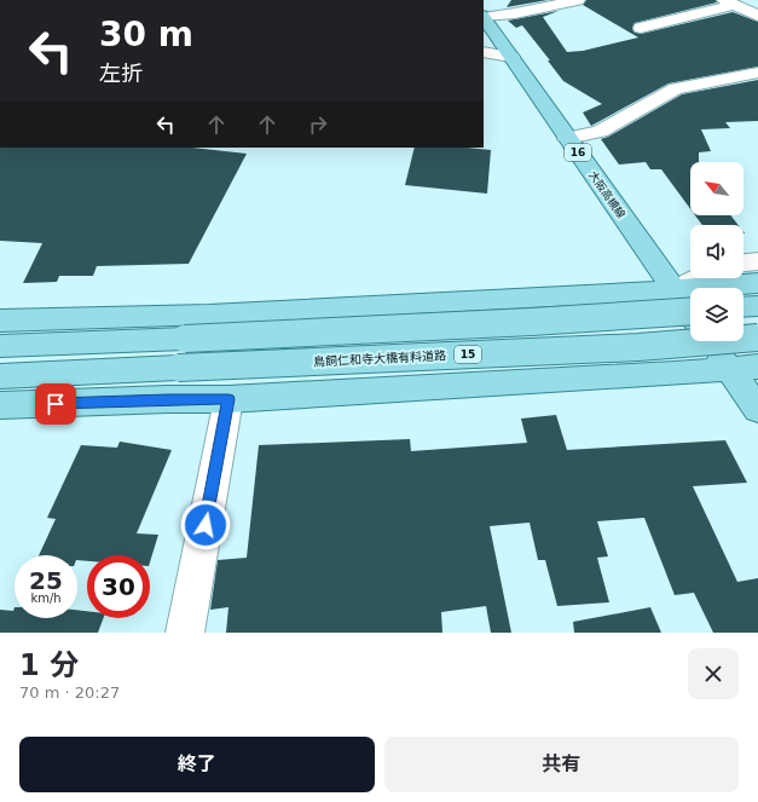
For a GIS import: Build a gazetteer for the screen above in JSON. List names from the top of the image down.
{
  "streets": {
    "main road": [
      "16",
      "大阪高槻線",
      "15",
      "鳥飼仁和寺大橋有料道路"
    ]
  },
  "north": "top left",
  "page": {
    "turn": ["30 m", "左折"],
    "speed": "25 km/h",
    "limit": "30",
    "heading": ["1 分", "70 m · 20:27"],
    "buttons": ["終了", "共有"]
  }
}
